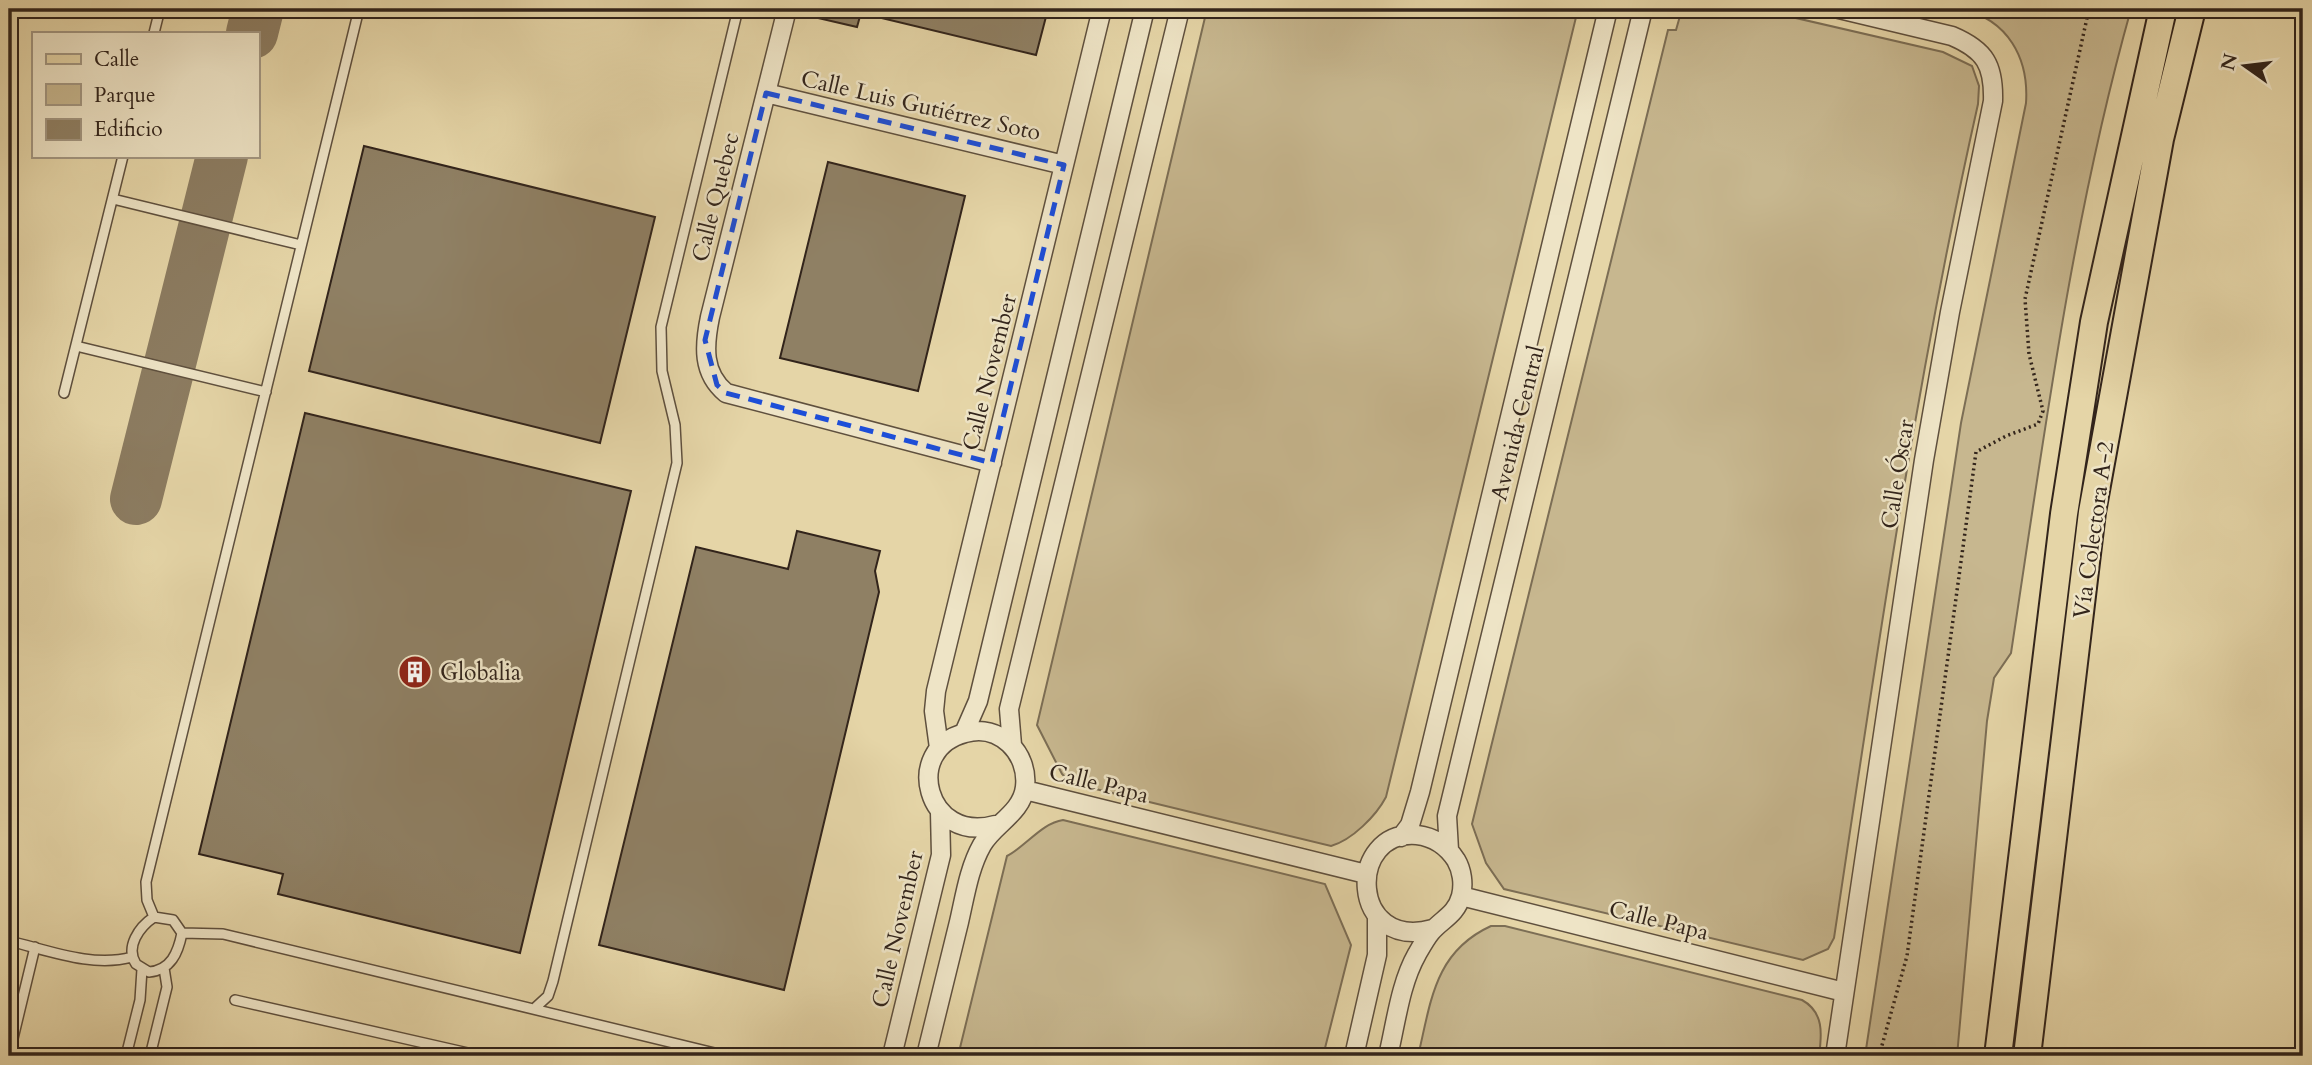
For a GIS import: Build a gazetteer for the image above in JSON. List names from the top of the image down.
{
  "streets": {
    "main road": ["Vía Colectora A-2"],
    "street": [
      "Calle Luis Gutiérrez Soto",
      "Calle Quebec",
      "Calle November",
      "Avenida Central",
      "Calle Óscar",
      "Calle Papa"
    ]
  },
  "crossings": [
    ["Calle Luis Gutiérrez Soto", "Calle Quebec"],
    ["Calle Luis Gutiérrez Soto", "Calle November"],
    ["Calle Quebec", "Calle November"],
    ["Calle November", "Calle Papa"],
    ["Avenida Central", "Calle Papa"],
    ["Calle Óscar", "Calle Papa"]
  ],
  "places": {
    "building": ["Globalia"]
  },
  "legend": ["Calle", "Parque", "Edificio"],
  "north": "left"
}
